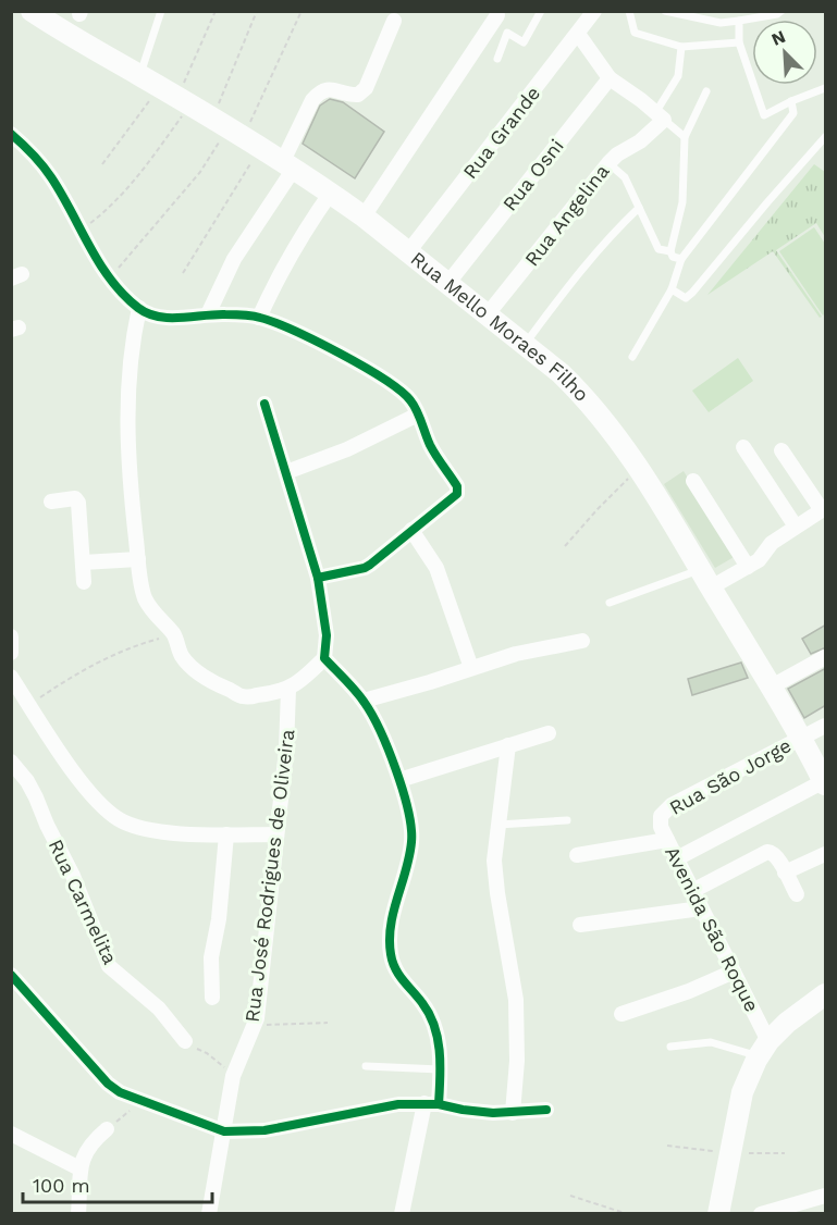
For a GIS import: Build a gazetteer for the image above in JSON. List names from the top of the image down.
{
  "streets": {
    "main road": ["Rua Mello Moraes Filho"],
    "street": [
      "Rua Grande",
      "Rua Osni",
      "Rua Angelina",
      "Rua São Jorge",
      "Rua José Rodrigues de Oliveira",
      "Rua Carmelita",
      "Avenida São Roque"
    ]
  },
  "crossings": [
    ["Rua Grande", "Rua Mello Moraes Filho"],
    ["Rua Osni", "Rua Mello Moraes Filho"],
    ["Rua Angelina", "Rua Mello Moraes Filho"],
    ["Rua Mello Moraes Filho", "Rua São Jorge"],
    ["Rua São Jorge", "Avenida São Roque"]
  ],
  "scale_bar": "100 m",
  "north": "top left"
}
